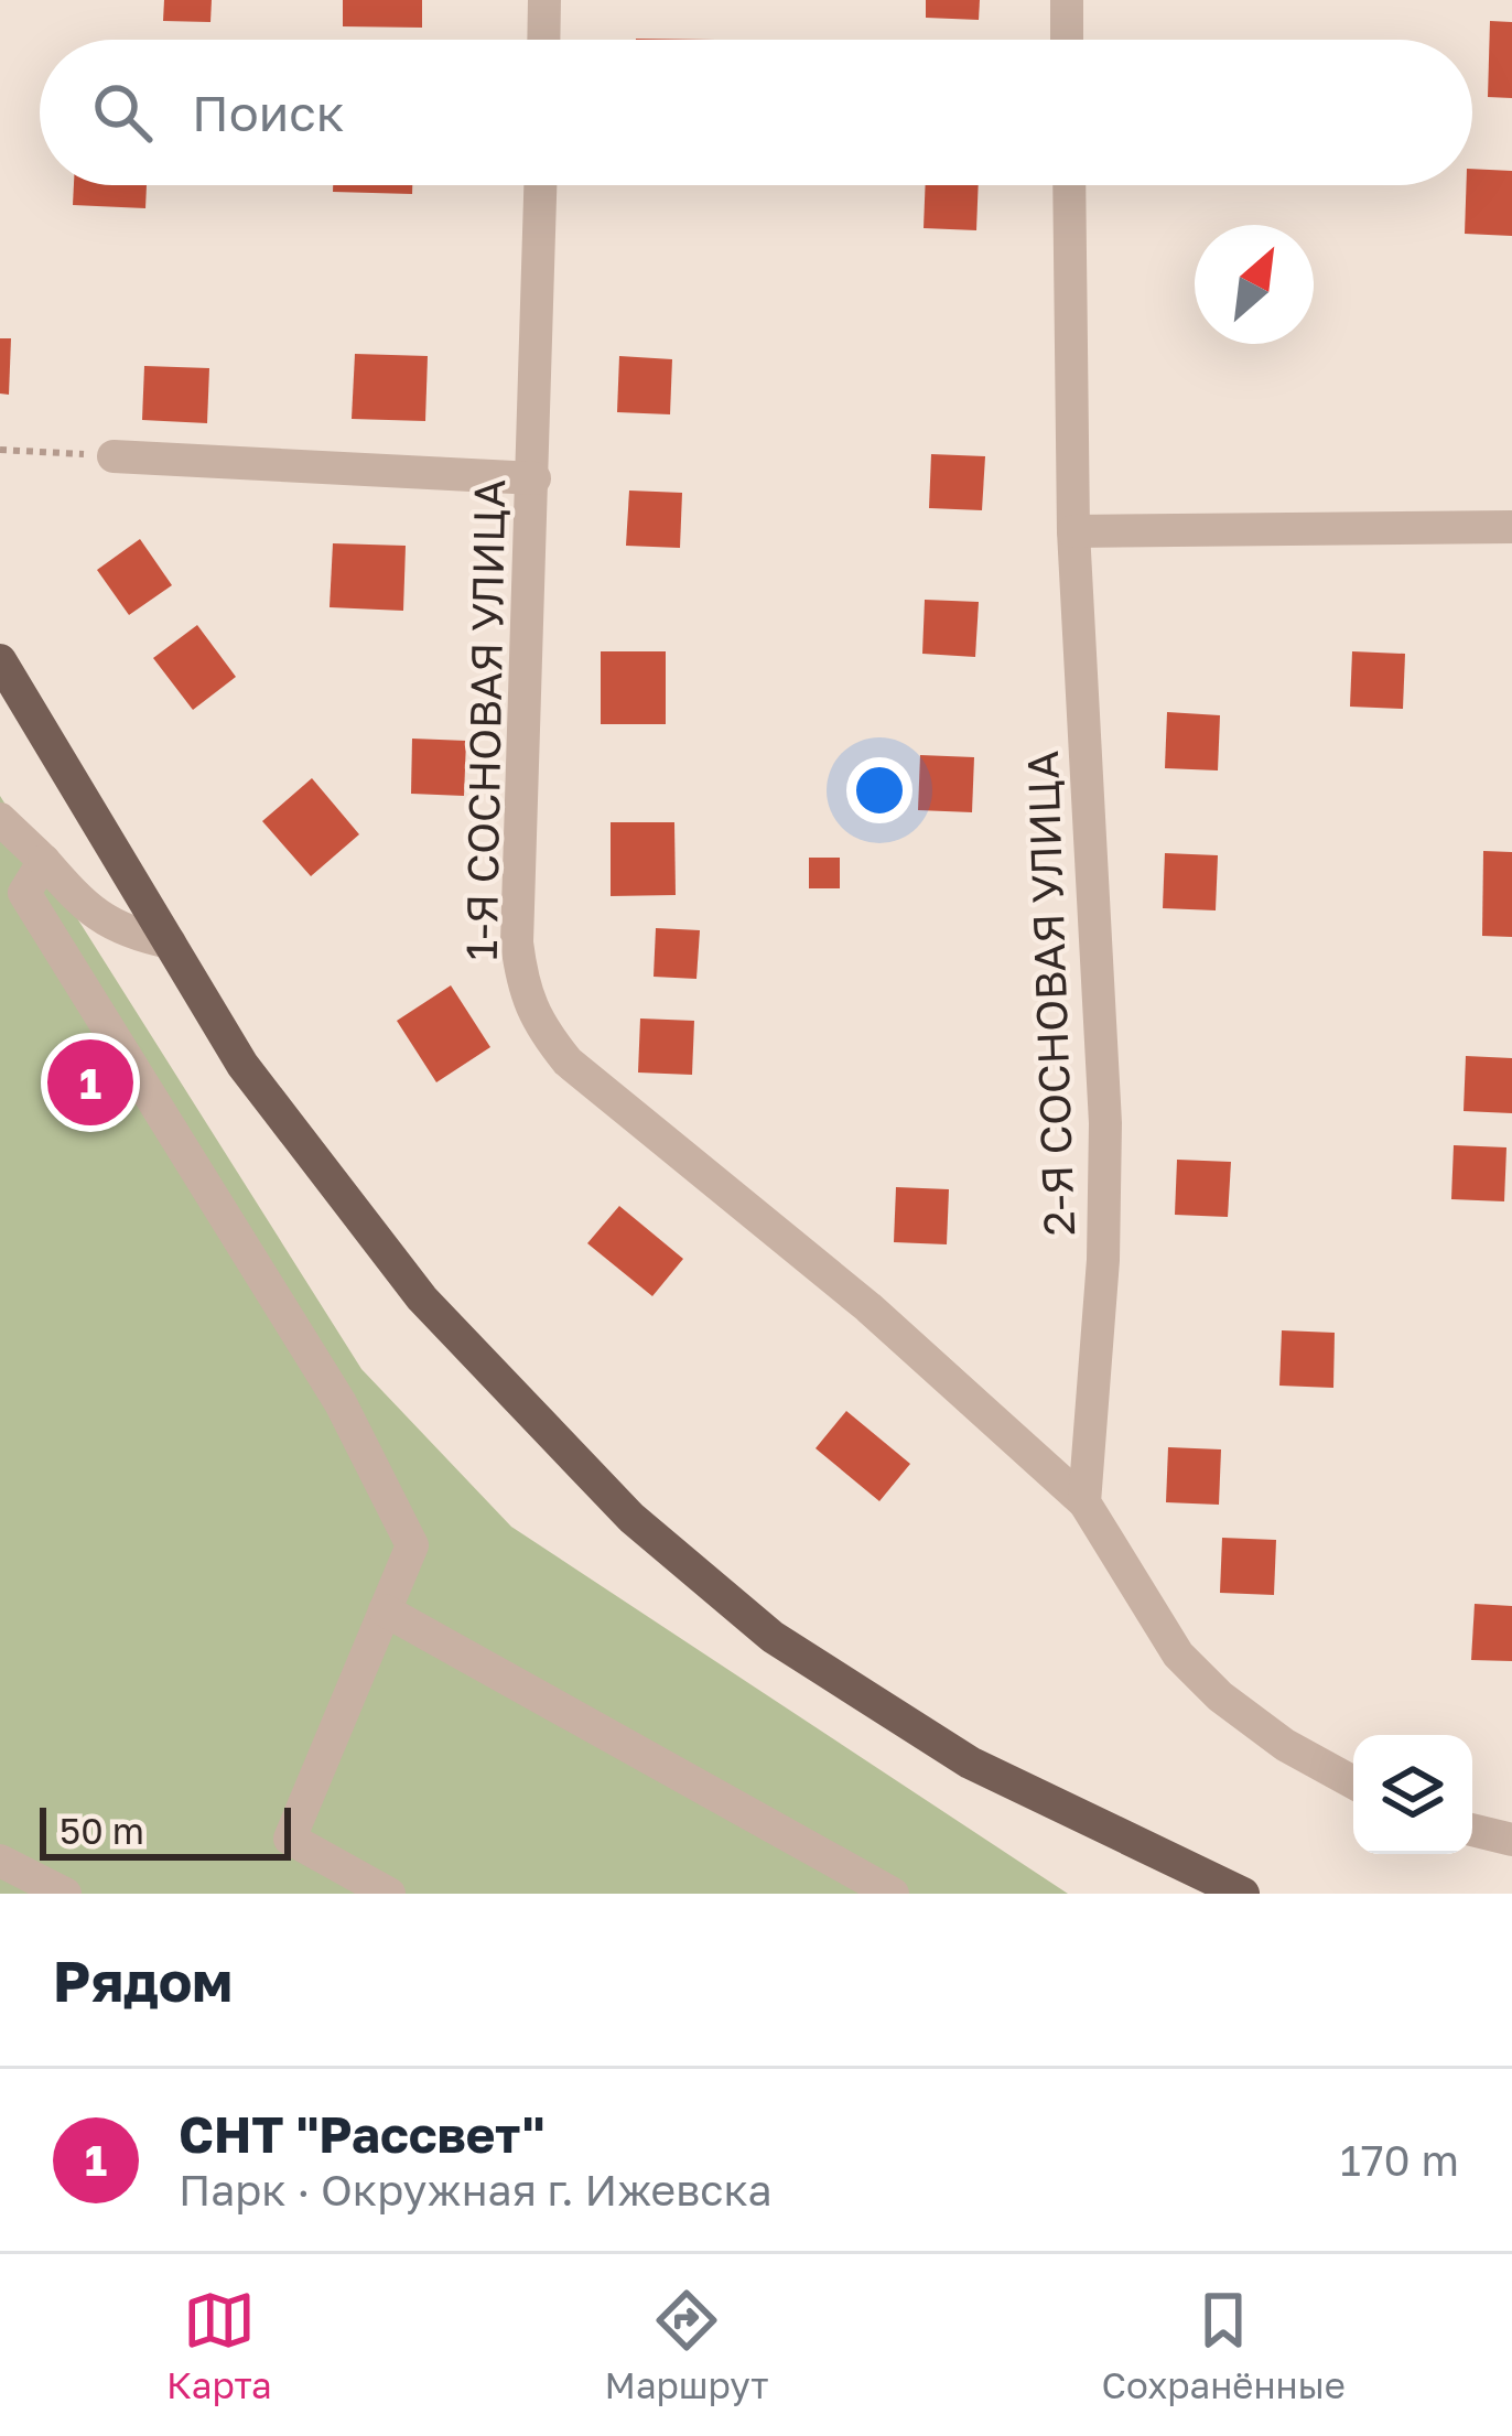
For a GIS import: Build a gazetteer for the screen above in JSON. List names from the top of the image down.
{
  "streets": {
    "street": ["1-Я СОСНОВАЯ УЛИЦА", "2-Я СОСНОВАЯ УЛИЦА"]
  },
  "crossings": [
    ["1-Я СОСНОВАЯ УЛИЦА", "2-Я СОСНОВАЯ УЛИЦА"]
  ],
  "scale_bar": "50 m",
  "north": "top right",
  "page": {
    "search": "Поиск",
    "pins": "1",
    "scale": "50 m",
    "heading": "Рядом",
    "list": [
      {
        "mark": "1",
        "name": "СНТ \"Рассвет\"",
        "note": "Парк · Окружная г. Ижевска",
        "value": "170 m"
      }
    ],
    "nav": ["Карта", "Маршрут", "Сохранённые"]
  }
}
